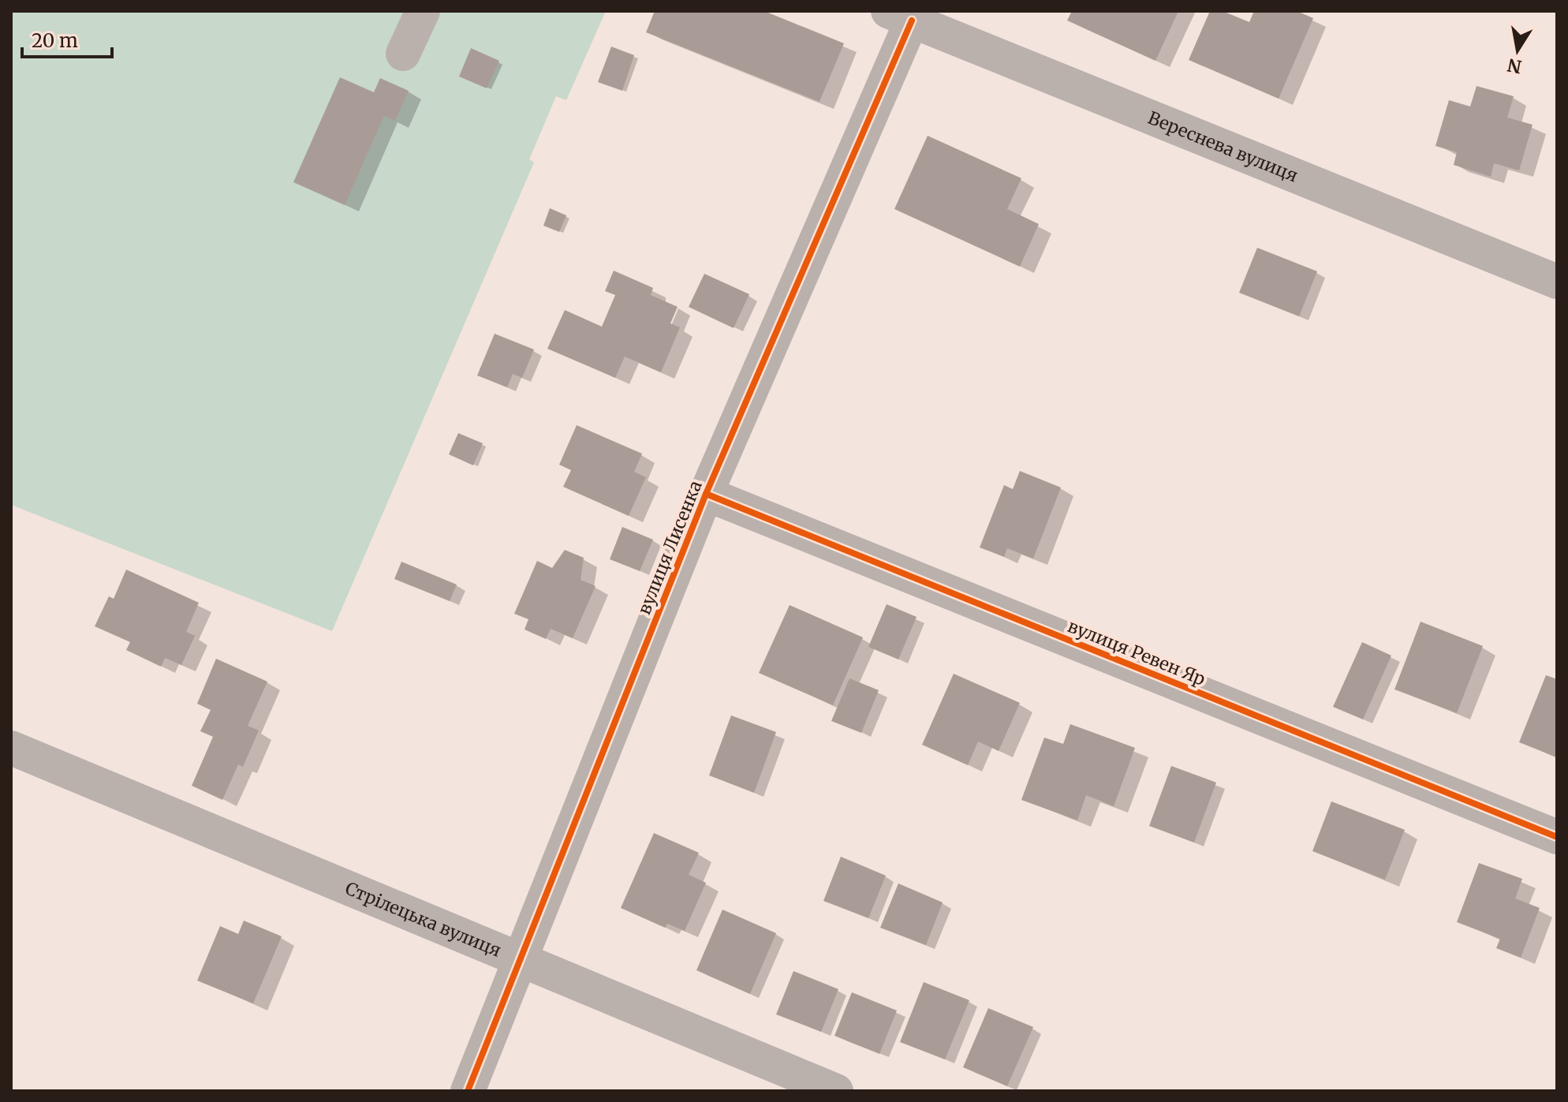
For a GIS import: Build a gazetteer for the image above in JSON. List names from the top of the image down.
{
  "streets": {
    "street": [
      "Вереснева вулиця",
      "вулиця Лисенка",
      "вулиця Ревен Яр",
      "Стрілецька вулиця"
    ]
  },
  "crossings": [
    ["Вереснева вулиця", "вулиця Лисенка"],
    ["вулиця Лисенка", "вулиця Ревен Яр"],
    ["вулиця Лисенка", "Стрілецька вулиця"]
  ],
  "scale_bar": "20 m",
  "north": "bottom"
}
